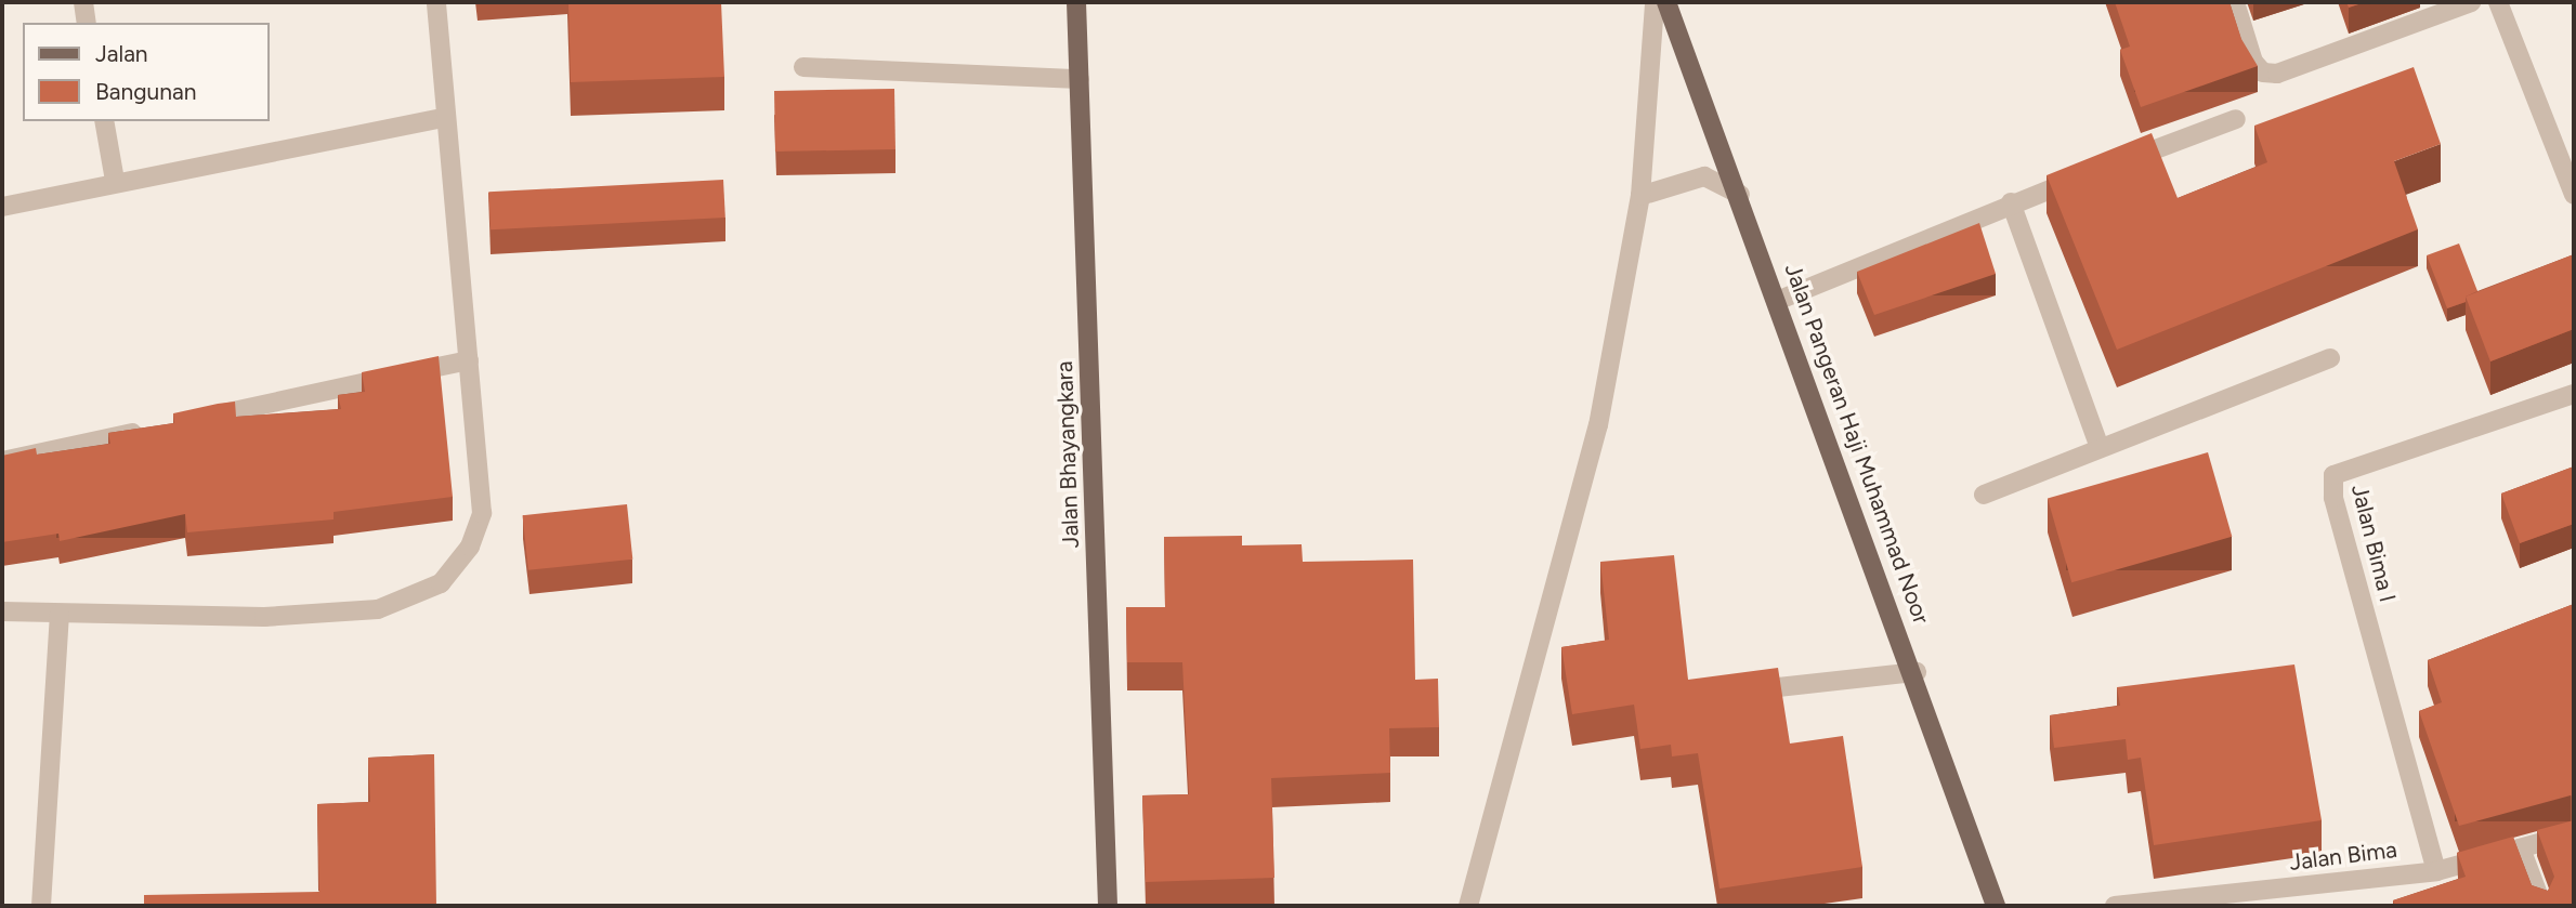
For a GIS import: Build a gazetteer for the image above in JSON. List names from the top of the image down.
{
  "streets": {
    "main road": ["Jalan Pangeran Haji Muhammad Noor", "Jalan Bhayangkara"],
    "street": ["Jalan Bima I", "Jalan Bima"]
  },
  "crossings": [
    ["Jalan Bima I", "Jalan Bima"]
  ],
  "legend": ["Jalan", "Bangunan"]
}
